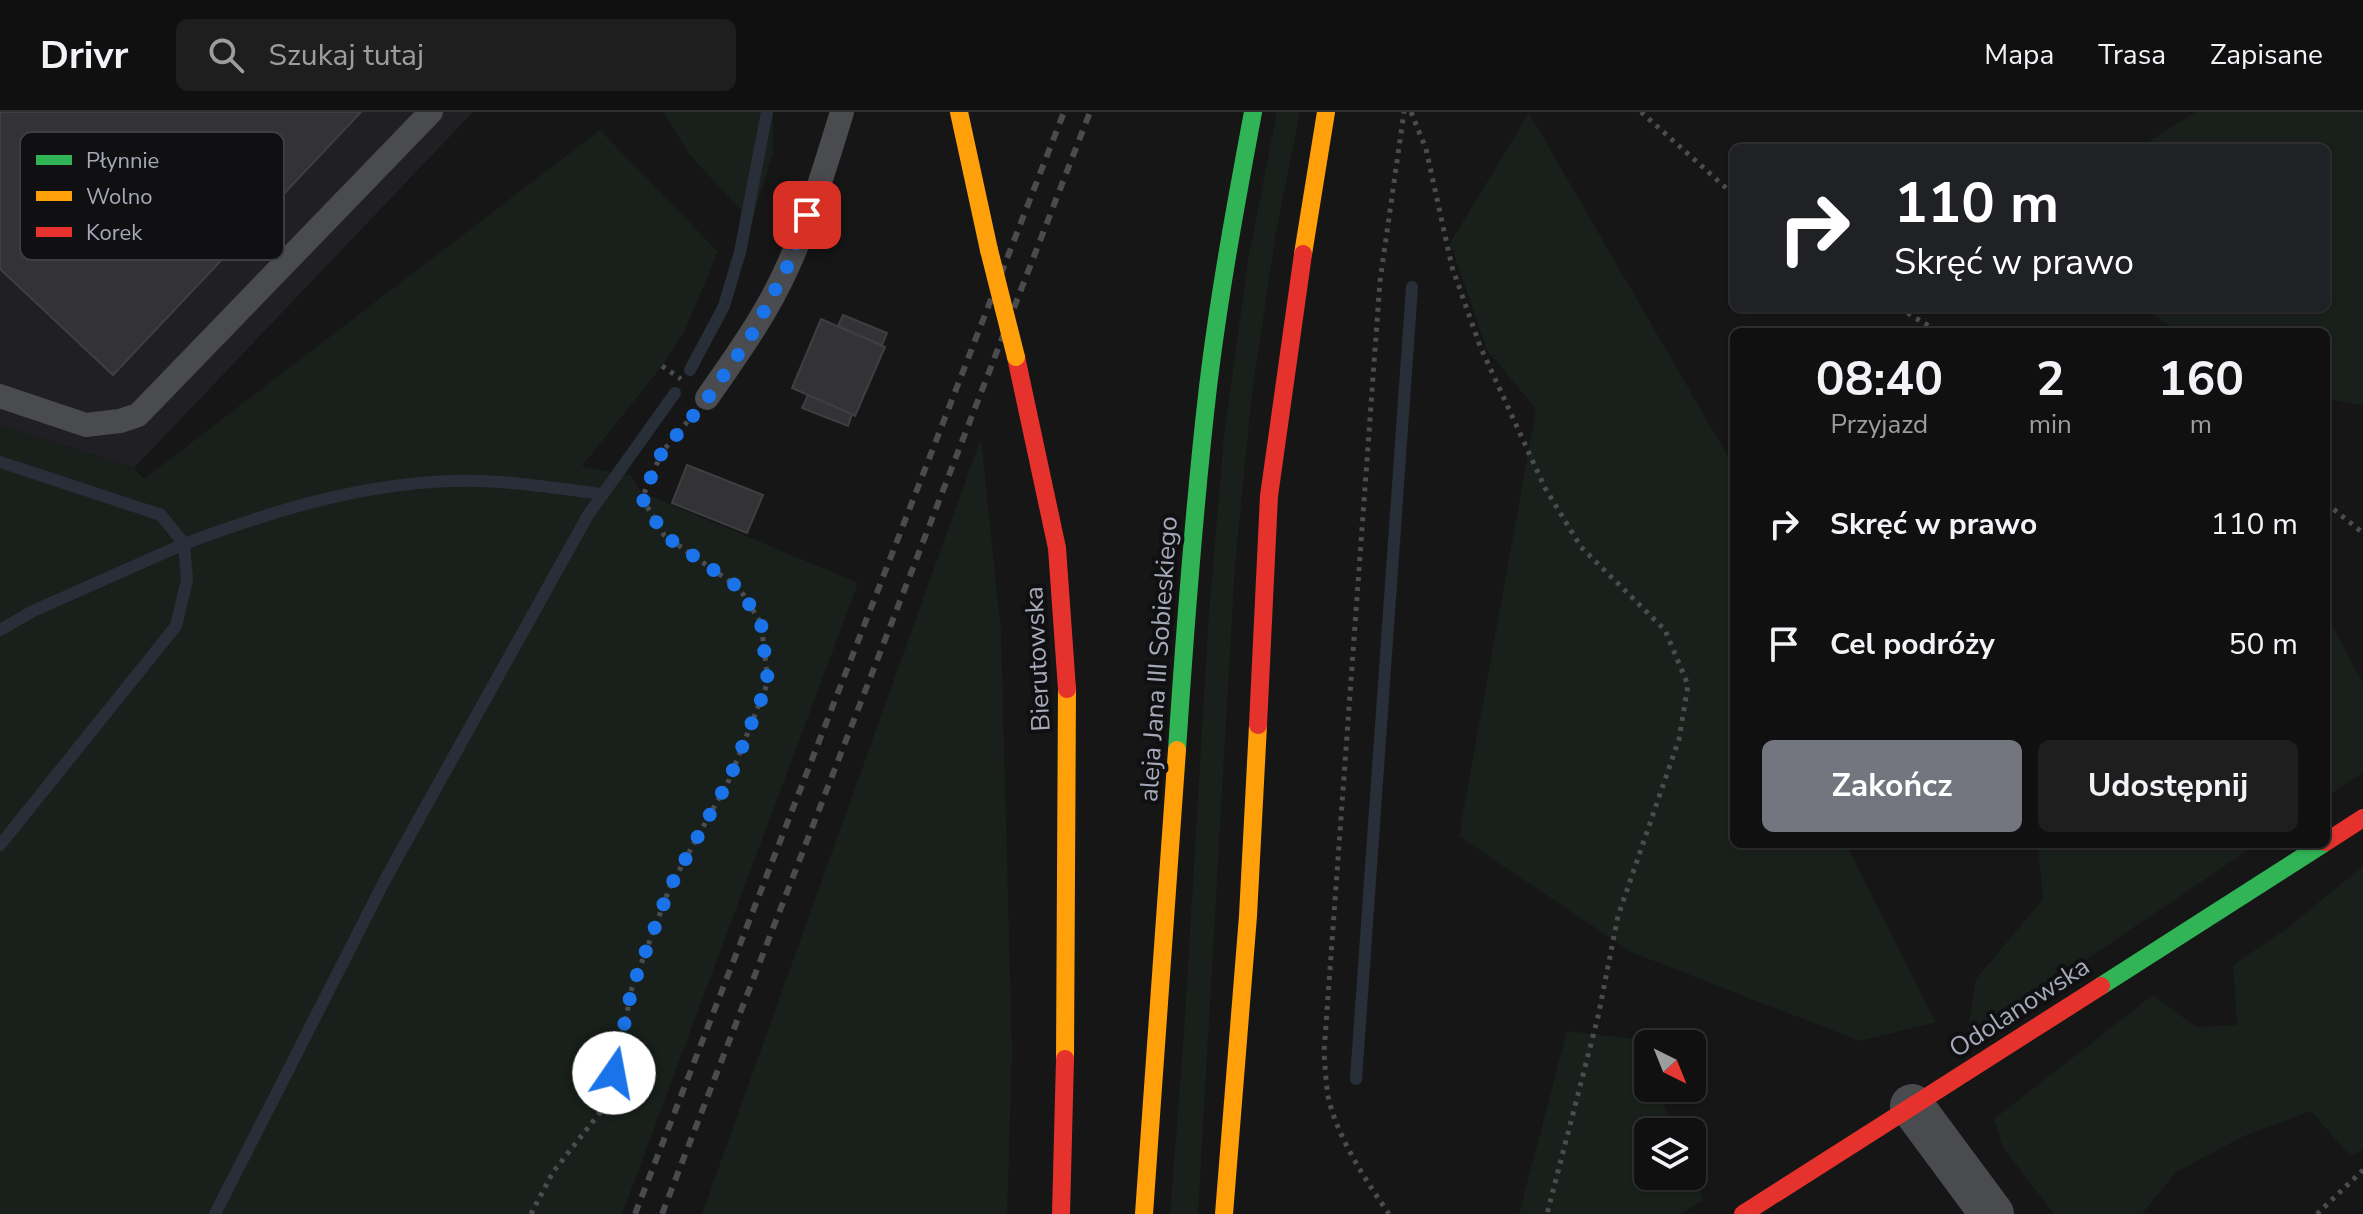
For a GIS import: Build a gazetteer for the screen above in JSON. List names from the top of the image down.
{
  "streets": {
    "main road": ["Bierutowska", "aleja Jana III Sobieskiego", "Odolanowska"]
  },
  "legend": ["Płynnie", "Wolno", "Korek"],
  "north": "bottom right",
  "page": {
    "header": "Drivr",
    "search": "Szukaj tutaj",
    "nav": ["Mapa", "Trasa", "Zapisane"],
    "turn": ["110 m", "Skręć w prawo"],
    "eta": [
      "08:40",
      "Przyjazd",
      "2",
      "min",
      "160",
      "m"
    ],
    "list": [
      {
        "name": "Skręć w prawo",
        "value": "110 m"
      },
      {
        "name": "Cel podróży",
        "value": "50 m"
      }
    ],
    "buttons": ["Zakończ", "Udostępnij"]
  }
}
